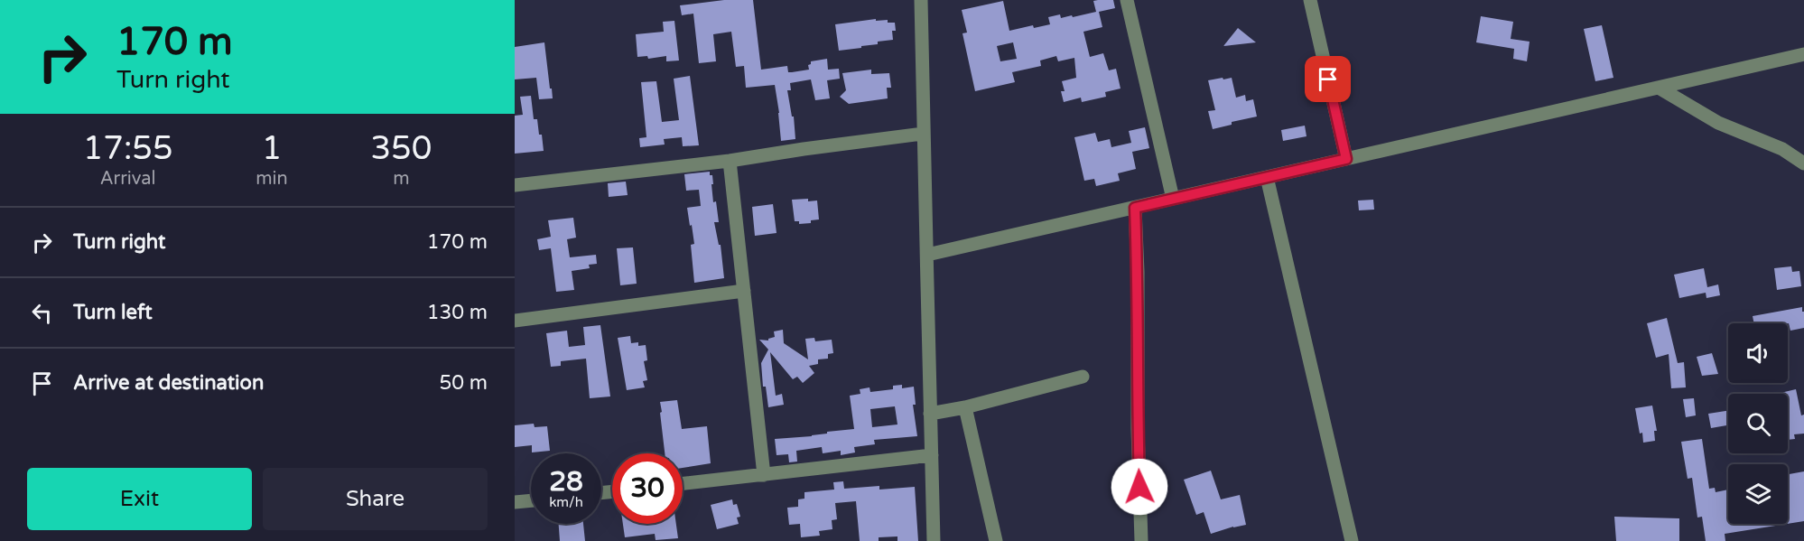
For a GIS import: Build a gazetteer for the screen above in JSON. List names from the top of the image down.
{
  "page": {
    "turn": ["170 m", "Turn right"],
    "eta": [
      "17:55",
      "Arrival",
      "1",
      "min",
      "350",
      "m"
    ],
    "list": [
      {
        "name": "Turn right",
        "value": "170 m"
      },
      {
        "name": "Turn left",
        "value": "130 m"
      },
      {
        "name": "Arrive at destination",
        "value": "50 m"
      }
    ],
    "speed": "28 km/h",
    "limit": "30",
    "buttons": ["Exit", "Share"]
  }
}
